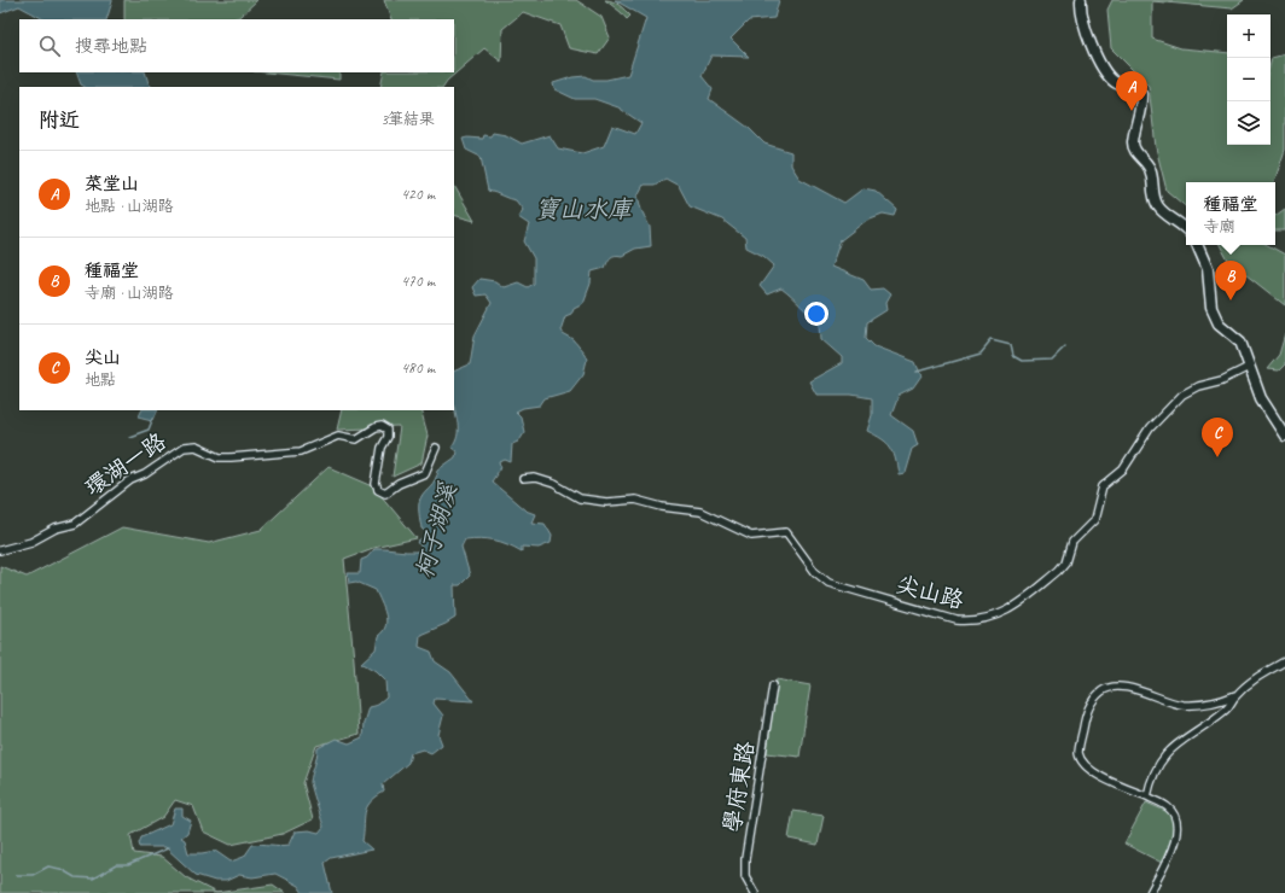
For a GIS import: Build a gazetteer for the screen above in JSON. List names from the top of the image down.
{
  "streets": {
    "street": ["環湖一路", "尖山路", "學府東路"]
  },
  "water": ["寶山水庫", "柯子湖溪"],
  "page": {
    "map_buttons": ["+", "−"],
    "search": "搜尋地點",
    "pins": ["A", "B", "C"],
    "heading": ["附近", "3筆結果"],
    "list": [
      {
        "mark": "A",
        "name": "菜堂山",
        "note": "地點 · 山湖路",
        "value": "420 m"
      },
      {
        "mark": "B",
        "name": "種福堂",
        "note": "寺廟 · 山湖路",
        "value": "470 m"
      },
      {
        "mark": "C",
        "name": "尖山",
        "note": "地點",
        "value": "480 m"
      }
    ],
    "popup": ["種福堂", "寺廟"]
  }
}
